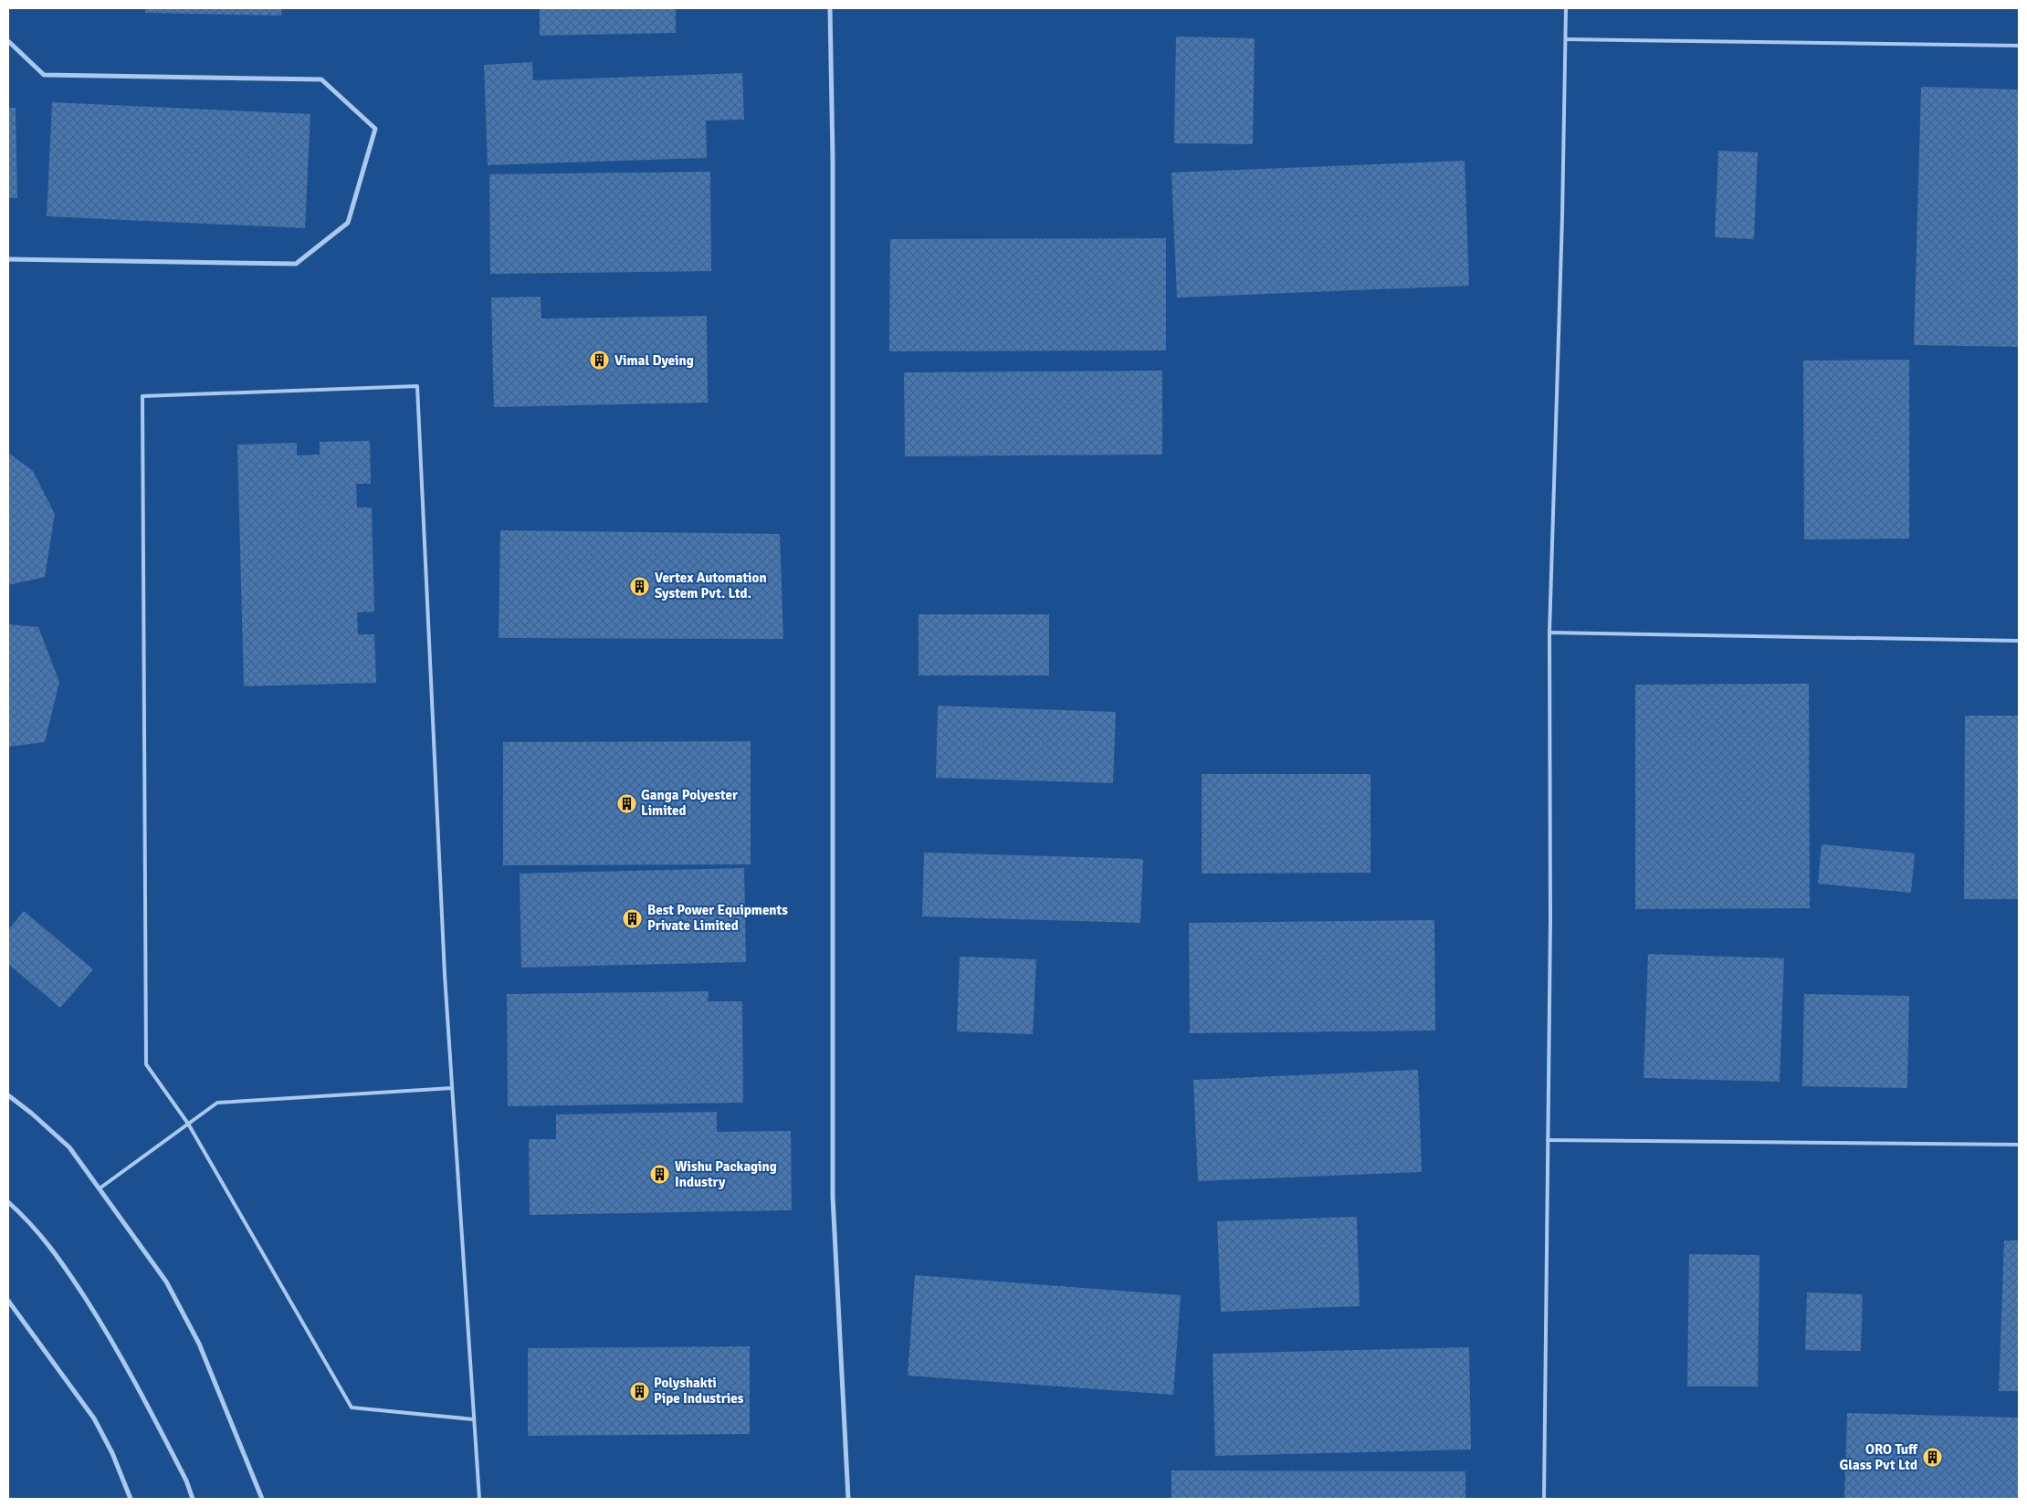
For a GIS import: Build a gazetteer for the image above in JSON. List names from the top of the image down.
{
  "places": {
    "building": [
      "Vimal Dyeing",
      "Vertex Automation System Pvt. Ltd.",
      "Ganga Polyester Limited",
      "Best Power Equipments Private Limited",
      "Wishu Packaging Industry",
      "Polyshakti Pipe Industries",
      "ORO Tuff Glass Pvt Ltd"
    ]
  }
}
